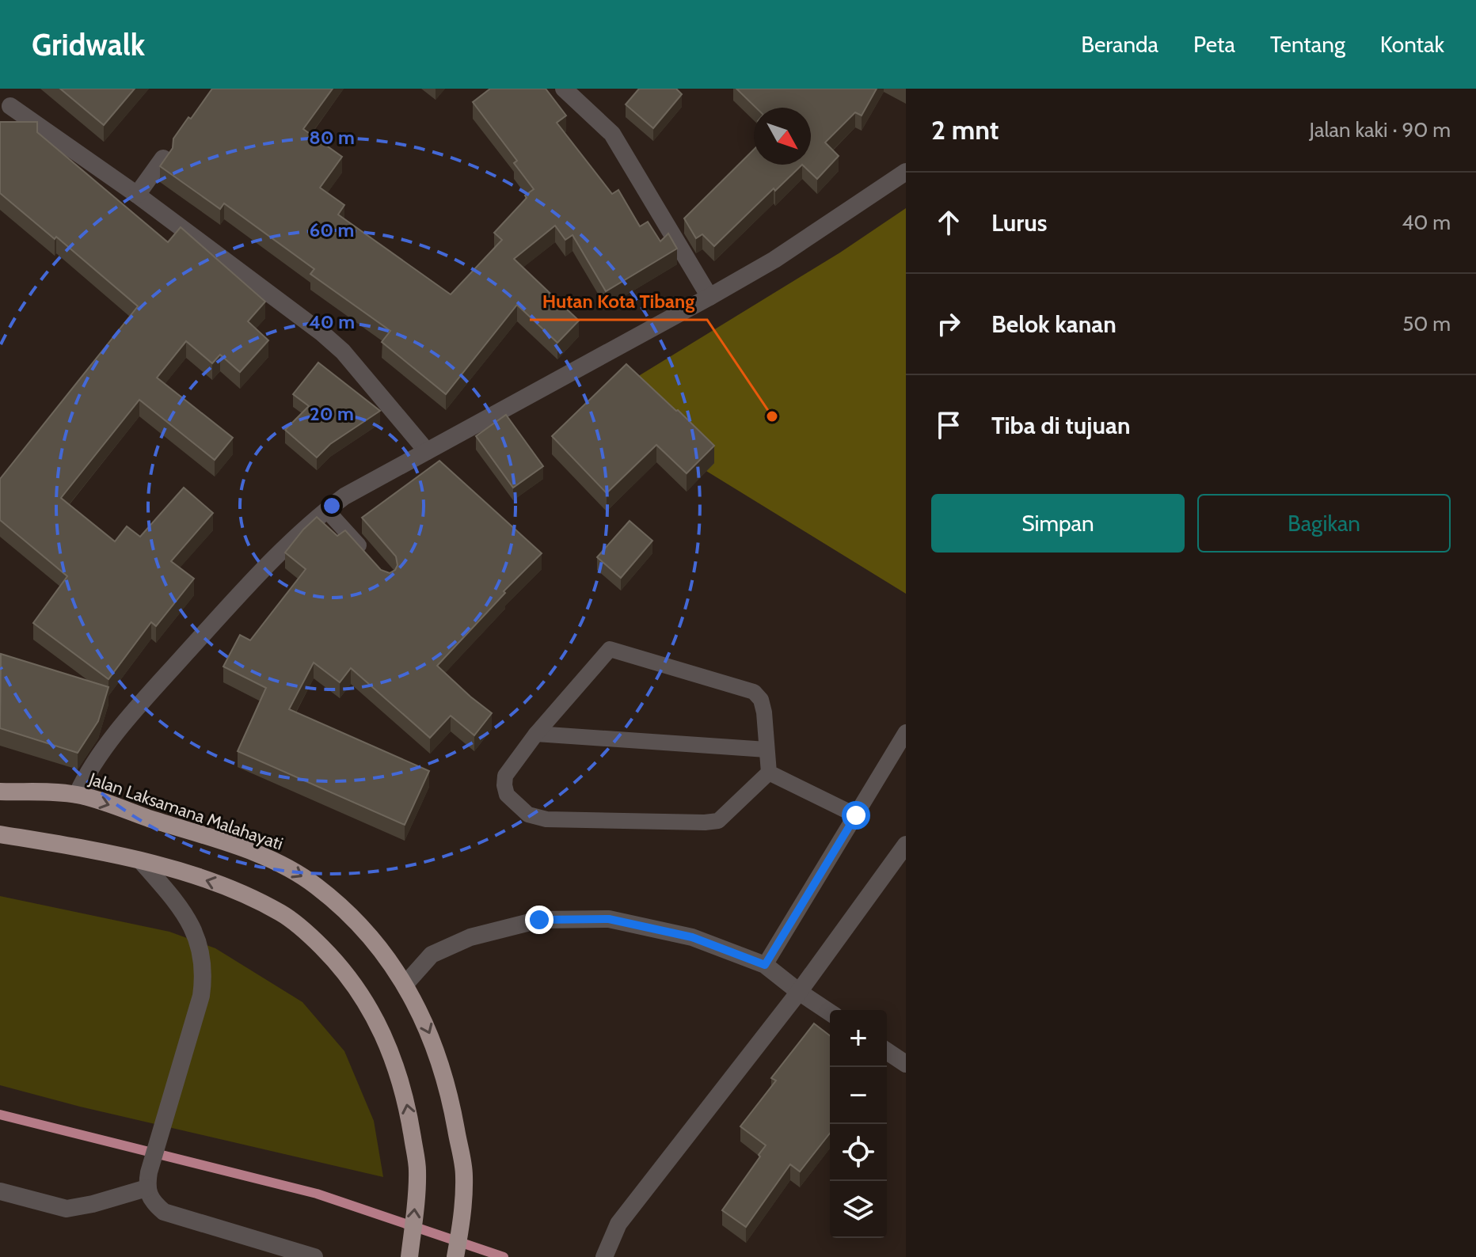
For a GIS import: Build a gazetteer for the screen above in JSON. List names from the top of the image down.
{
  "streets": {
    "highway": ["Jalan Laksamana Malahayati"]
  },
  "one_way": ["Jalan Laksamana Malahayati"],
  "places": ["Hutan Kota Tibang"],
  "north": "bottom right",
  "page": {
    "header": "Gridwalk",
    "nav": [
      "Beranda",
      "Peta",
      "Tentang",
      "Kontak"
    ],
    "heading": ["2 mnt", "Jalan kaki · 90 m"],
    "list": [
      ["Lurus", "40 m"],
      ["Belok kanan", "50 m"],
      "Tiba di tujuan"
    ],
    "buttons": ["Simpan", "Bagikan"],
    "map_buttons": ["+", "−"]
  },
  "rings": [
    "80 m",
    "60 m",
    "40 m",
    "20 m"
  ]
}
